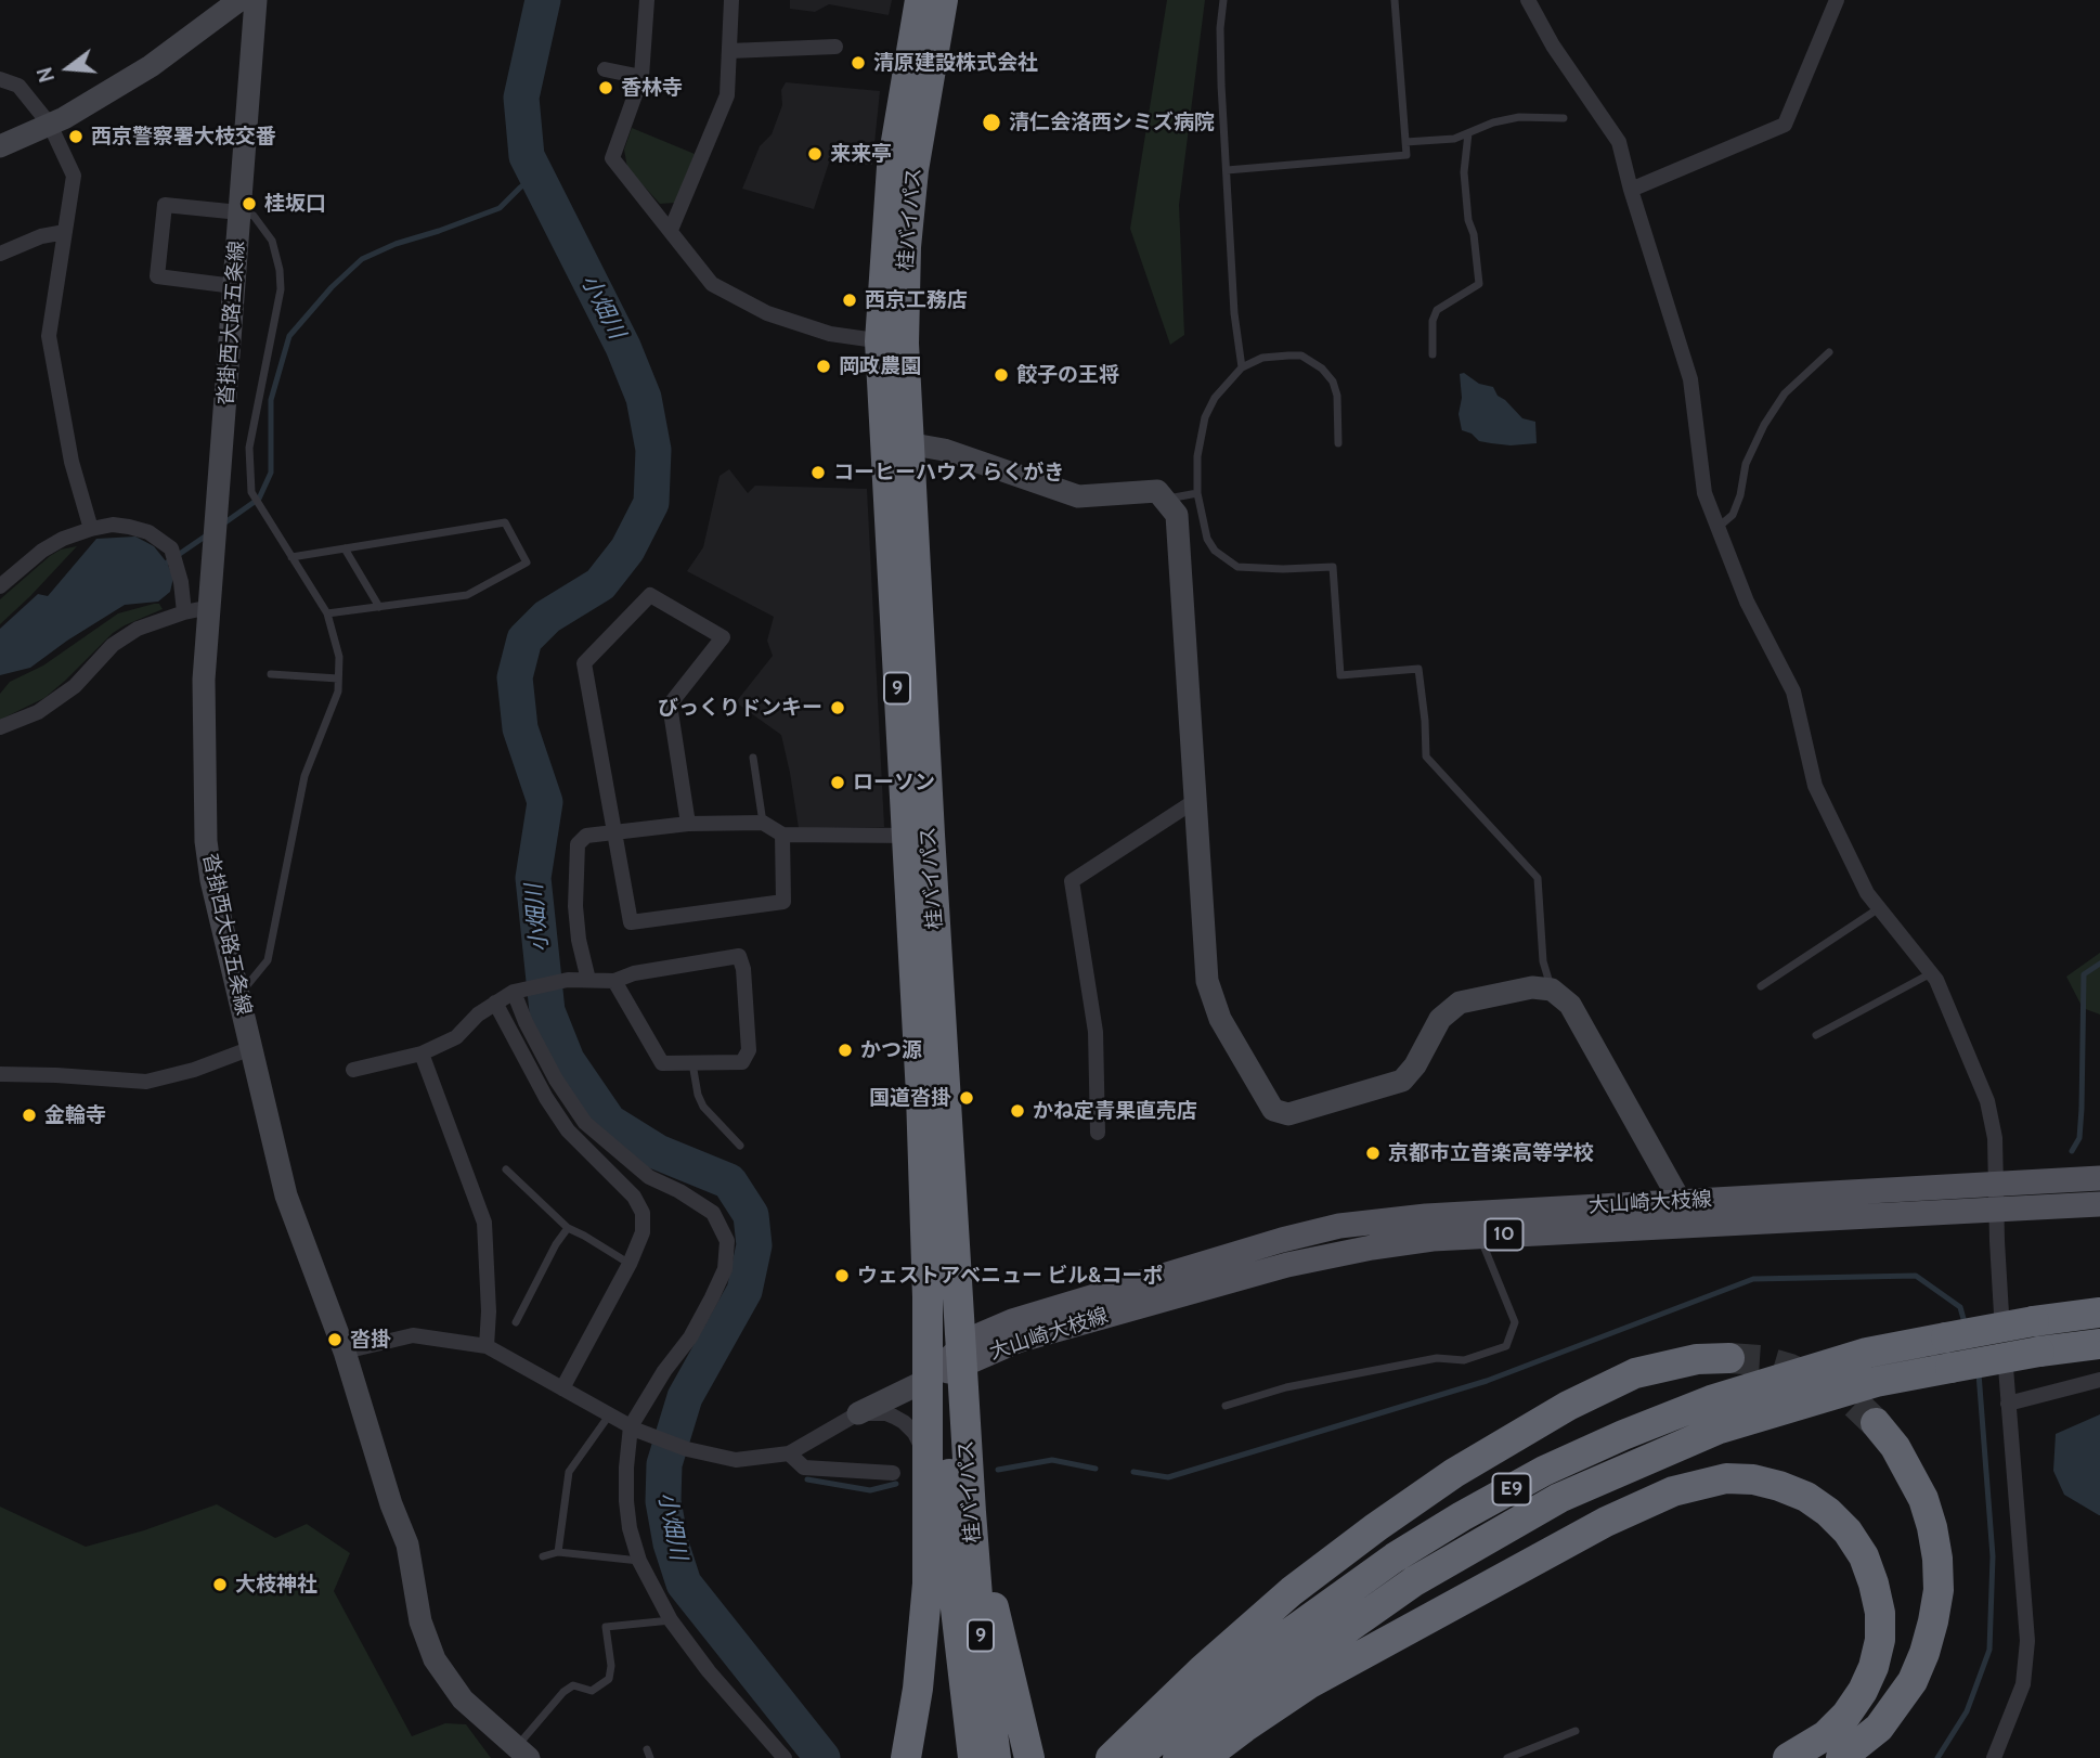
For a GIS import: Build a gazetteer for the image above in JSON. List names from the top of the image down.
{
  "streets": {
    "highway": ["桂バイパス", "9", "E9"],
    "main road": ["大山崎大枝線", "10"],
    "street": ["沓掛西大路五条線"]
  },
  "crossings": [
    ["桂バイパス", "大山崎大枝線"]
  ],
  "water": ["小畑川"],
  "places": [
    "清原建設株式会社",
    "香林寺",
    "清仁会洛西シミズ病院",
    "西京警察署大枝交番",
    "来来亭",
    "桂坂口",
    "西京工務店",
    "岡政農園",
    "餃子の王将",
    "コーヒーハウス らくがき",
    "びっくりドンキー",
    "ローソン",
    "かつ源",
    "国道沓掛",
    "かね定青果直売店",
    "金輪寺",
    "京都市立音楽高等学校",
    "ウェストアベニュー ビル&コーポ",
    "沓掛",
    "大枝神社"
  ],
  "north": "left"
}
